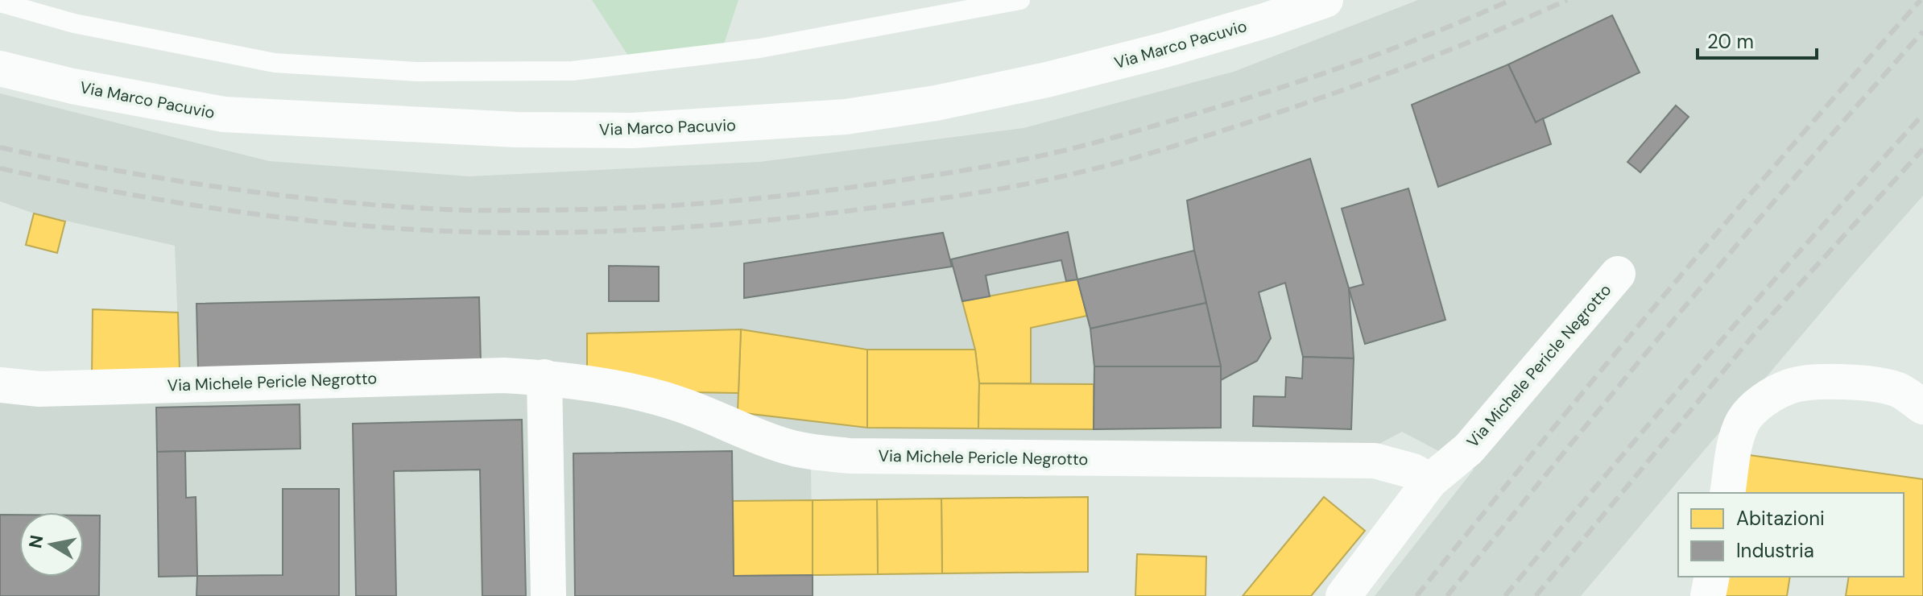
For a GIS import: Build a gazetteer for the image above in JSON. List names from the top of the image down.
{
  "streets": {
    "street": ["Via Marco Pacuvio", "Via Michele Pericle Negrotto"]
  },
  "legend": ["Abitazioni", "Industria"],
  "scale_bar": "20 m",
  "north": "left"
}
